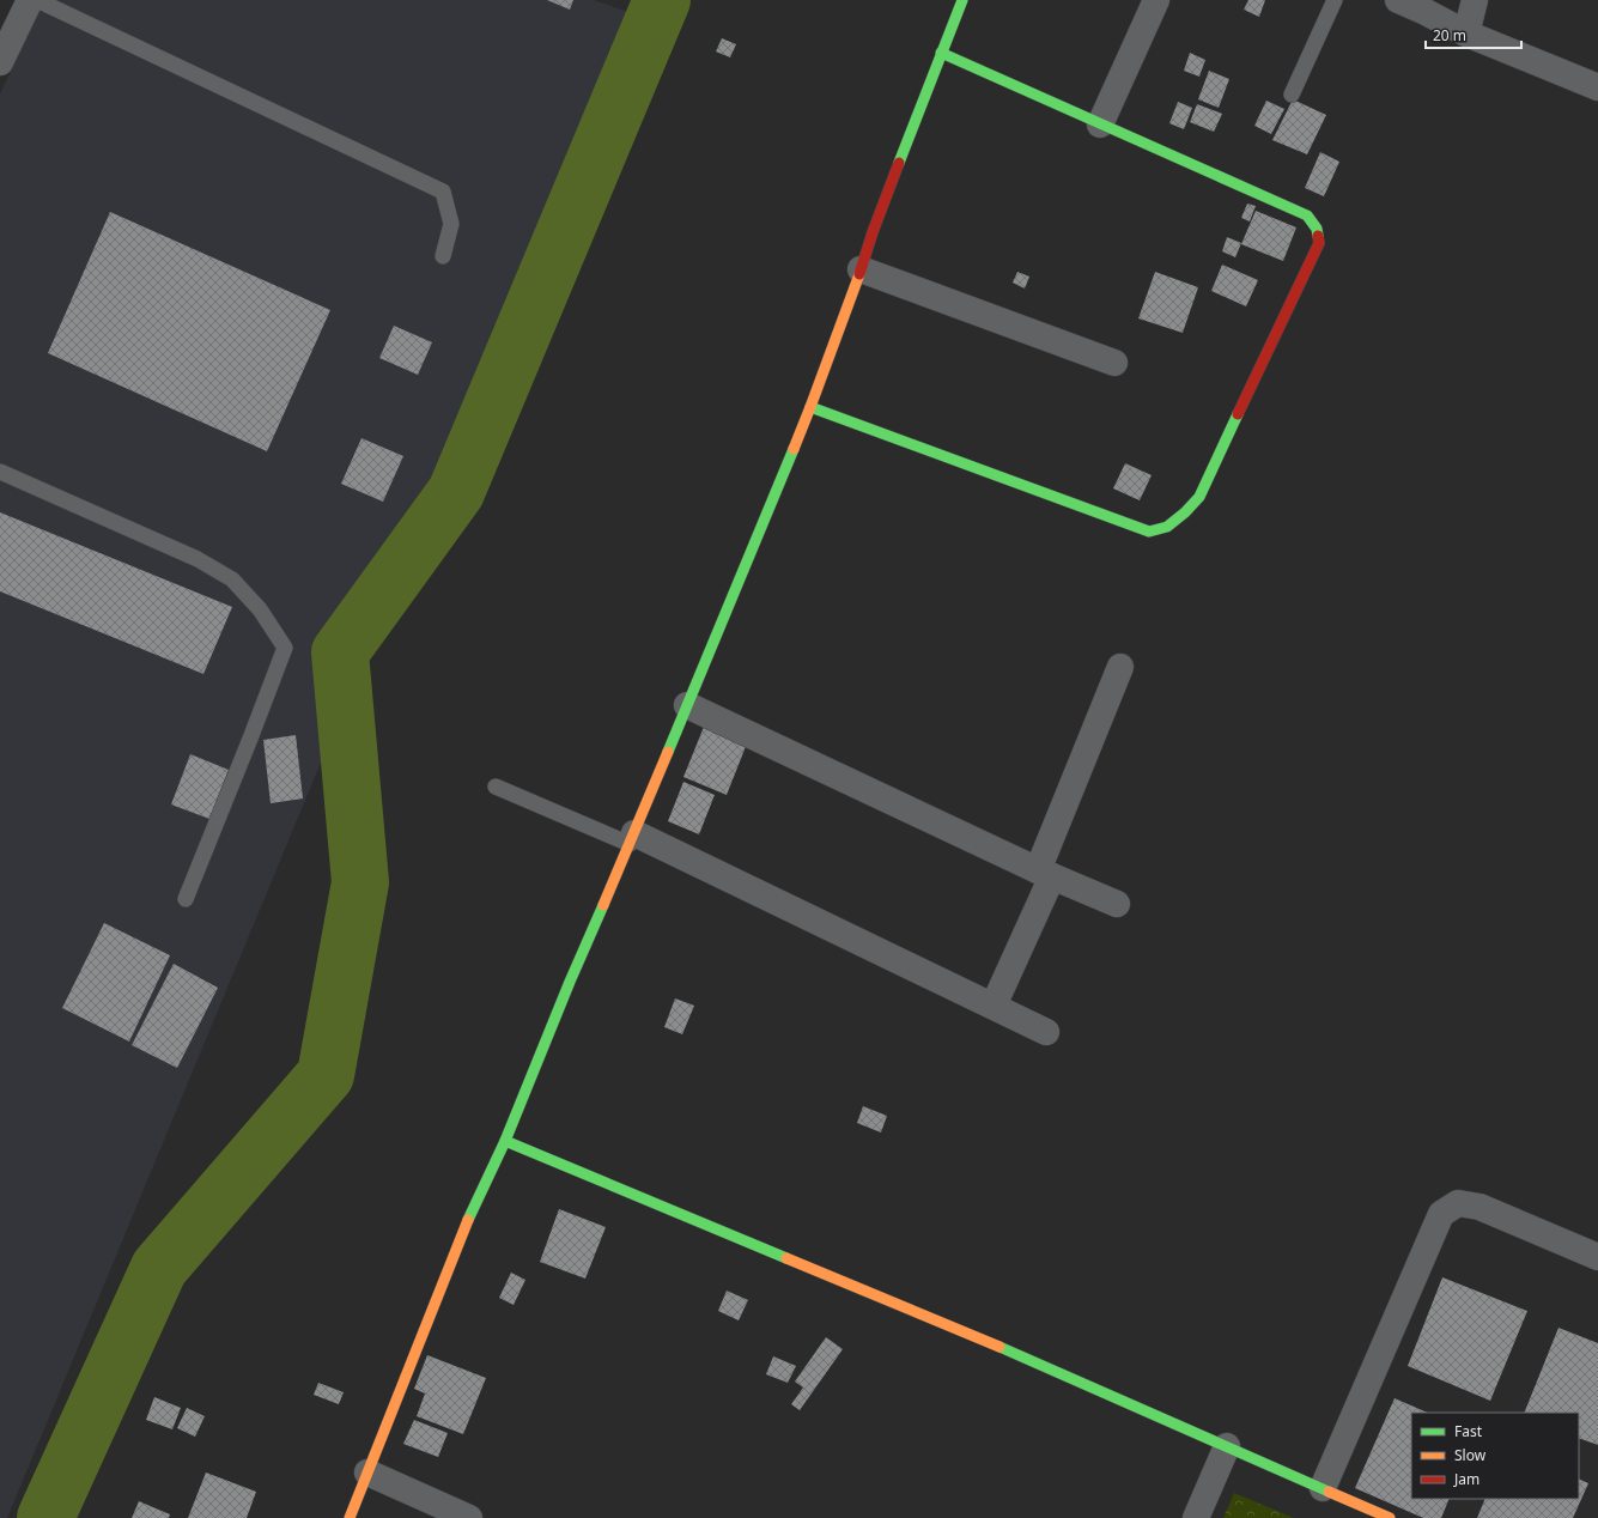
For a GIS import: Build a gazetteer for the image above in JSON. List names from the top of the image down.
{
  "legend": ["Fast", "Slow", "Jam"],
  "scale_bar": "20 m"
}
